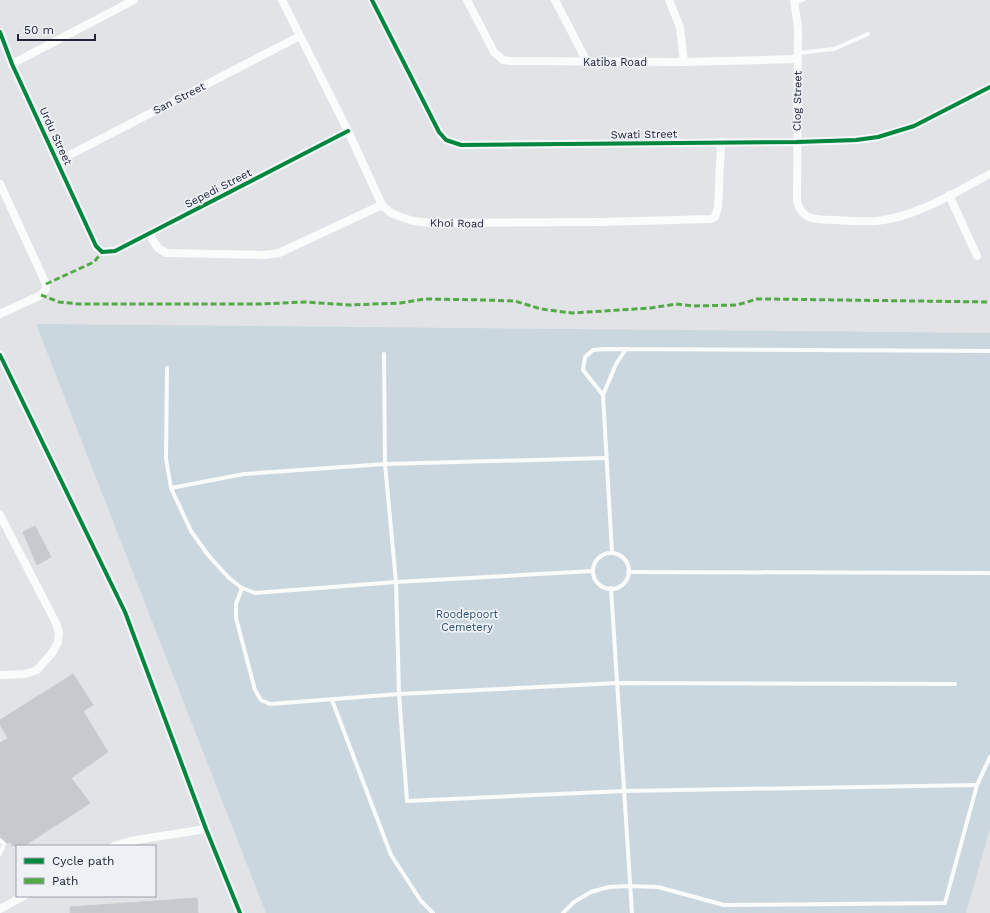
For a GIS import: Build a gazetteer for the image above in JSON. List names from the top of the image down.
{
  "streets": {
    "street": [
      "Katiba Road",
      "San Street",
      "Clog Street",
      "Swati Street",
      "Urdu Street",
      "Sepedi Street",
      "Khoi Road"
    ]
  },
  "crossings": [
    ["Katiba Road", "Clog Street"],
    ["San Street", "Urdu Street"],
    ["Clog Street", "Swati Street"],
    ["Swati Street", "Khoi Road"],
    ["Urdu Street", "Sepedi Street"]
  ],
  "parks": ["Roodepoort Cemetery"],
  "legend": ["Cycle path", "Path"],
  "scale_bar": "50 m"
}
